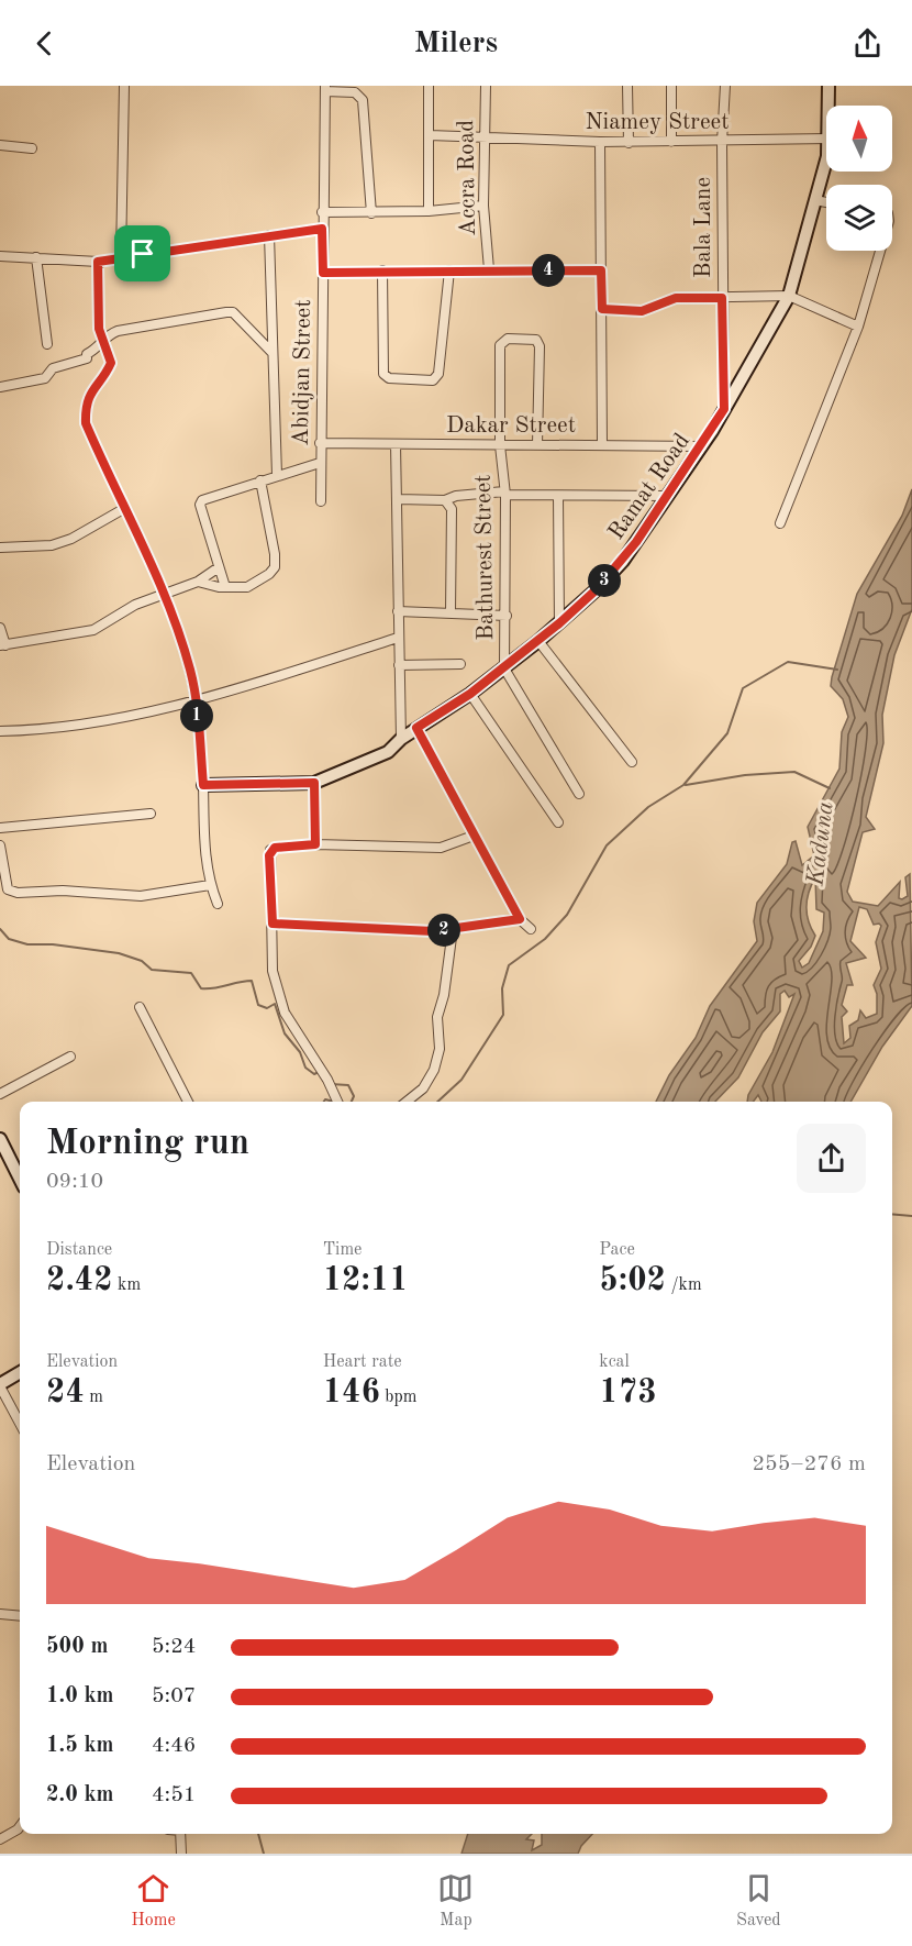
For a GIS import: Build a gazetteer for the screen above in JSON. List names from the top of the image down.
{
  "streets": {
    "street": [
      "Niamey Street",
      "Accra Road",
      "Bala Lane",
      "Abidjan Street",
      "Dakar Street",
      "Ramat Road",
      "Bathurest Street"
    ]
  },
  "crossings": [
    ["Niamey Street", "Accra Road"],
    ["Niamey Street", "Bala Lane"],
    ["Bala Lane", "Ramat Road"],
    ["Abidjan Street", "Dakar Street"],
    ["Dakar Street", "Ramat Road"],
    ["Dakar Street", "Bathurest Street"],
    ["Ramat Road", "Bathurest Street"]
  ],
  "water": ["Kaduna"],
  "north": "top",
  "page": {
    "header": "Milers",
    "pins": [
      "4",
      "3",
      "1",
      "2"
    ],
    "heading": ["Morning run", "09:10"],
    "stats": [
      ["Distance", "2.42 km"],
      ["Time", "12:11"],
      ["Pace", "5:02 /km"],
      ["Elevation", "24 m"],
      ["Heart rate", "146 bpm"],
      ["kcal", "173"]
    ],
    "chart": ["Elevation", "255–276 m"],
    "list": [
      {
        "name": "500 m",
        "note": "5:24"
      },
      {
        "name": "1.0 km",
        "note": "5:07"
      },
      {
        "name": "1.5 km",
        "note": "4:46"
      },
      {
        "name": "2.0 km",
        "note": "4:51"
      }
    ],
    "tabs": ["Home", "Map", "Saved"]
  }
}
